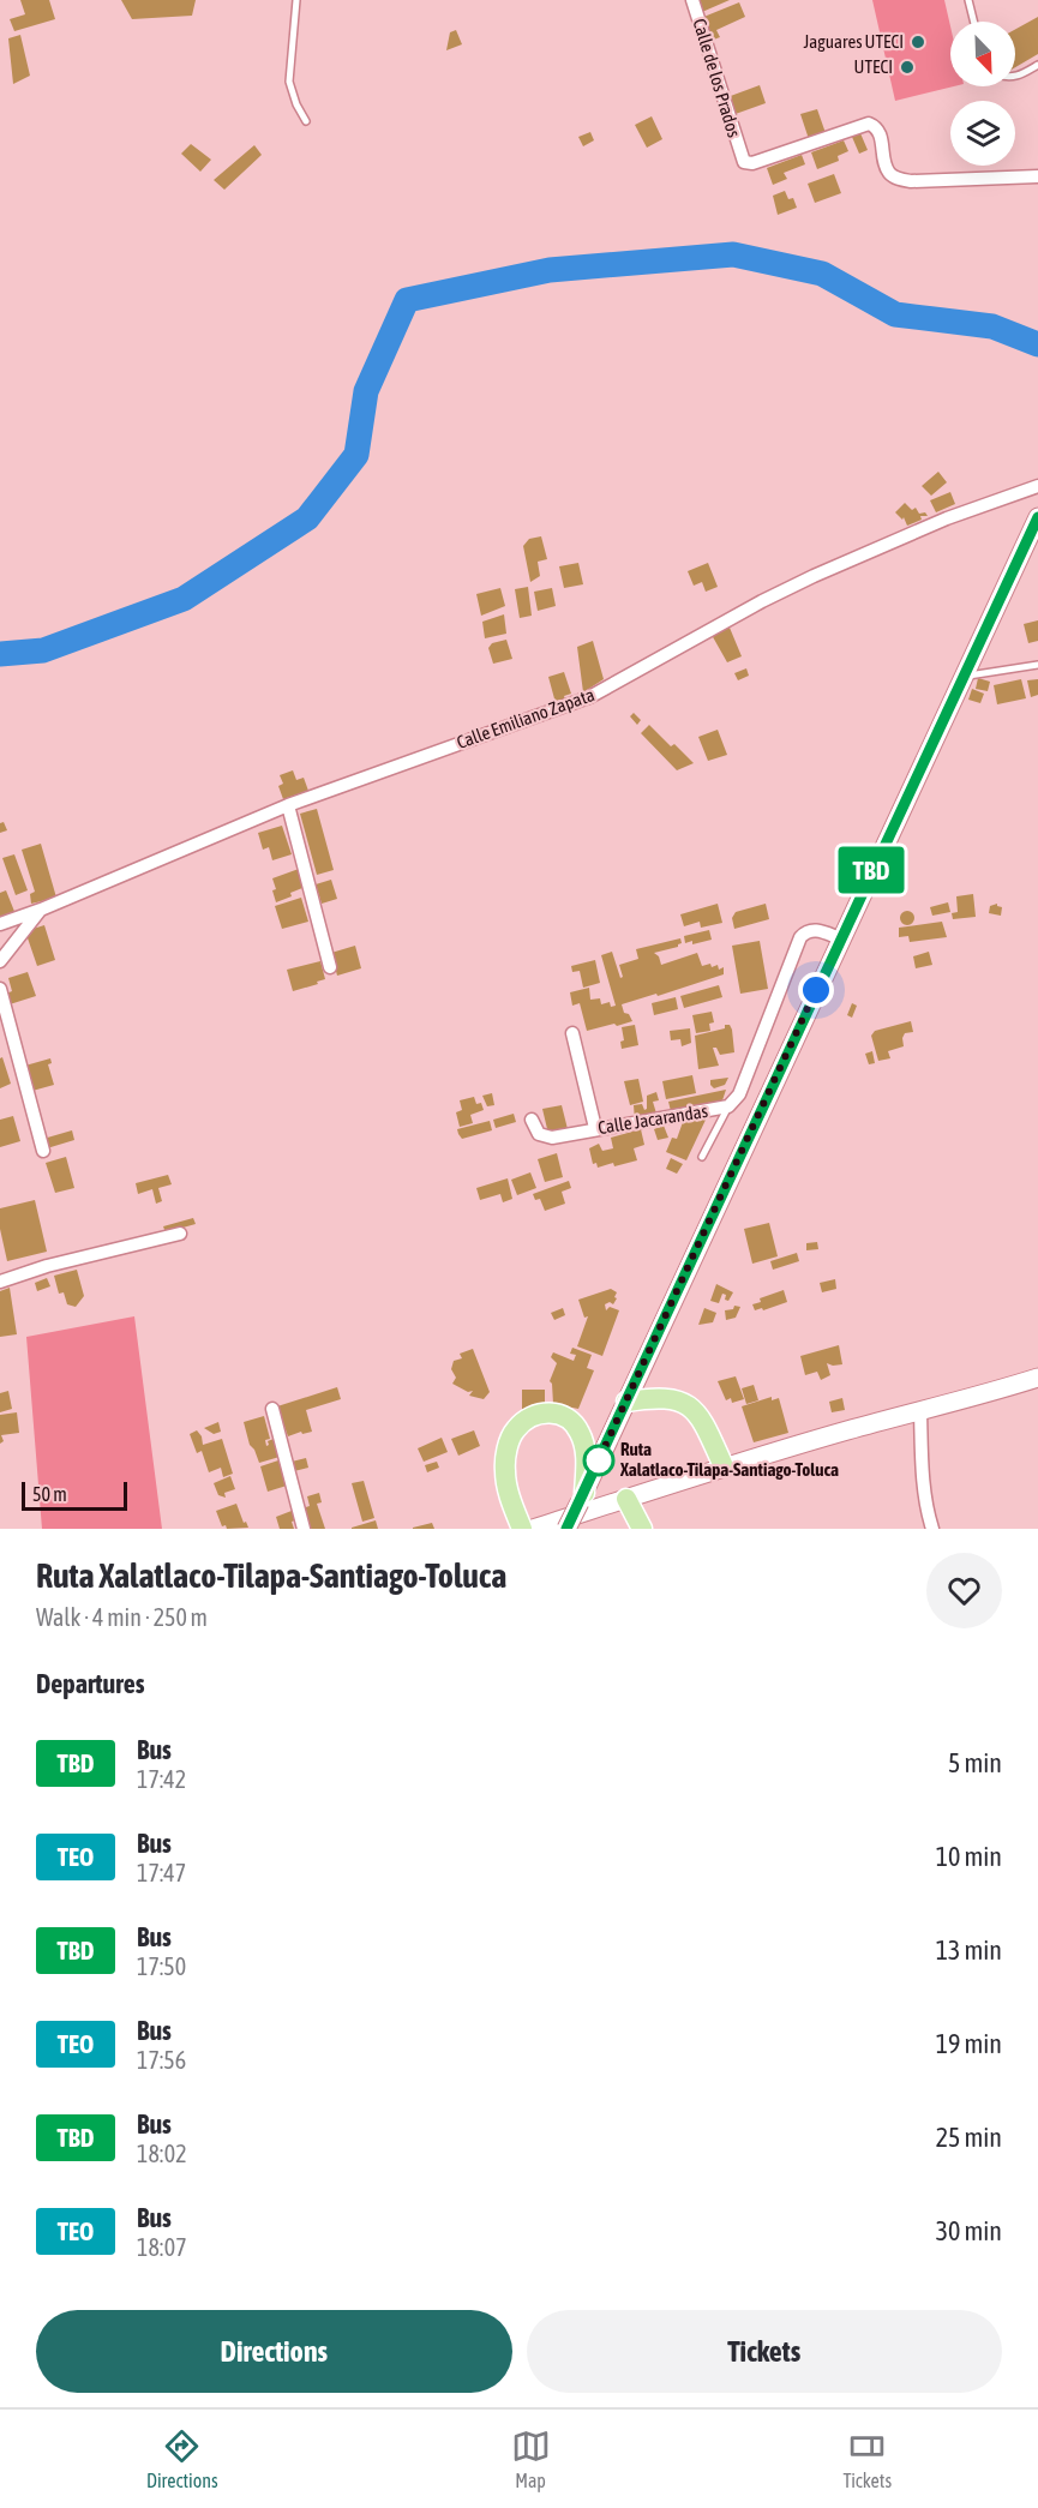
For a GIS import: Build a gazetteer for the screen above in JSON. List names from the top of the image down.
{
  "streets": {
    "street": ["Calle de los Prados", "Calle Emiliano Zapata", "Calle Jacarandas"]
  },
  "places": ["Jaguares UTECI", "UTECI", "Ruta Xalatlaco-Tilapa-Santiago-Toluca"],
  "lines": ["bus line TBD"],
  "scale_bar": "50 m",
  "north": "bottom right",
  "page": {
    "on_map": "TBD",
    "scale": "50 m",
    "heading": [
      ["Ruta Xalatlaco-Tilapa-Santiago-Toluca", "Walk · 4 min · 250 m"],
      "Departures"
    ],
    "list": [
      {
        "mark": "TBD",
        "name": "Bus",
        "note": "17:42",
        "value": "5 min"
      },
      {
        "mark": "TEO",
        "name": "Bus",
        "note": "17:47",
        "value": "10 min"
      },
      {
        "mark": "TBD",
        "name": "Bus",
        "note": "17:50",
        "value": "13 min"
      },
      {
        "mark": "TEO",
        "name": "Bus",
        "note": "17:56",
        "value": "19 min"
      },
      {
        "mark": "TBD",
        "name": "Bus",
        "note": "18:02",
        "value": "25 min"
      },
      {
        "mark": "TEO",
        "name": "Bus",
        "note": "18:07",
        "value": "30 min"
      }
    ],
    "buttons": ["Directions", "Tickets"],
    "tabs": ["Directions", "Map", "Tickets"]
  }
}
